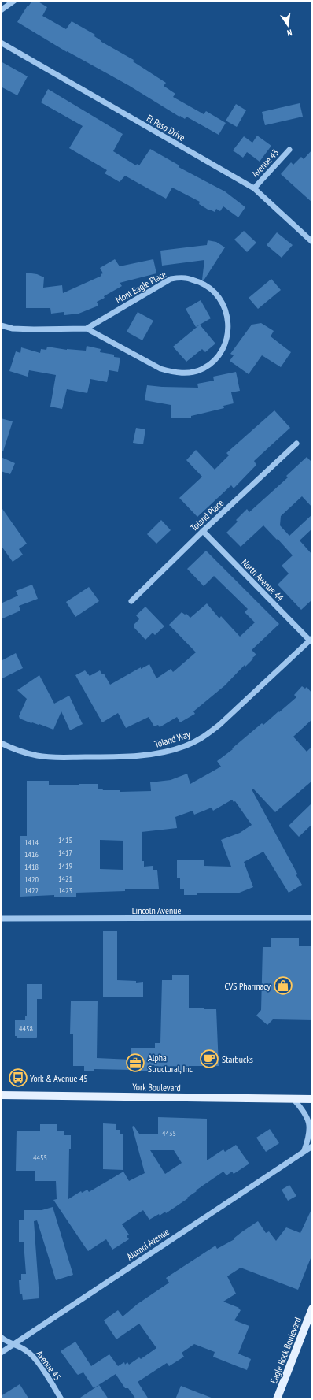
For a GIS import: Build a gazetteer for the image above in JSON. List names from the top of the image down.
{
  "streets": {
    "main road": ["York Boulevard", "Eagle Rock Boulevard"],
    "street": [
      "El Paso Drive",
      "Avenue 43",
      "Mont Eagle Place",
      "Toland Place",
      "North Avenue 44",
      "Toland Way",
      "Lincoln Avenue",
      "Alumni Avenue",
      "Avenue 45"
    ]
  },
  "crossings": [
    ["El Paso Drive", "Avenue 43"],
    ["Toland Place", "North Avenue 44"],
    ["North Avenue 44", "Toland Way"],
    ["Alumni Avenue", "Avenue 45"]
  ],
  "places": {
    "shop": ["CVS Pharmacy"],
    "cafe": ["Starbucks"],
    "office": ["Alpha Structural, Inc"],
    "bus stop": ["York & Avenue 45"]
  },
  "house_numbers": [
    "1415",
    "1414",
    "1417",
    "1416",
    "1419",
    "1418",
    "1421",
    "1420",
    "1422",
    "1423",
    "4458",
    "4435",
    "4455"
  ],
  "north": "bottom"
}
